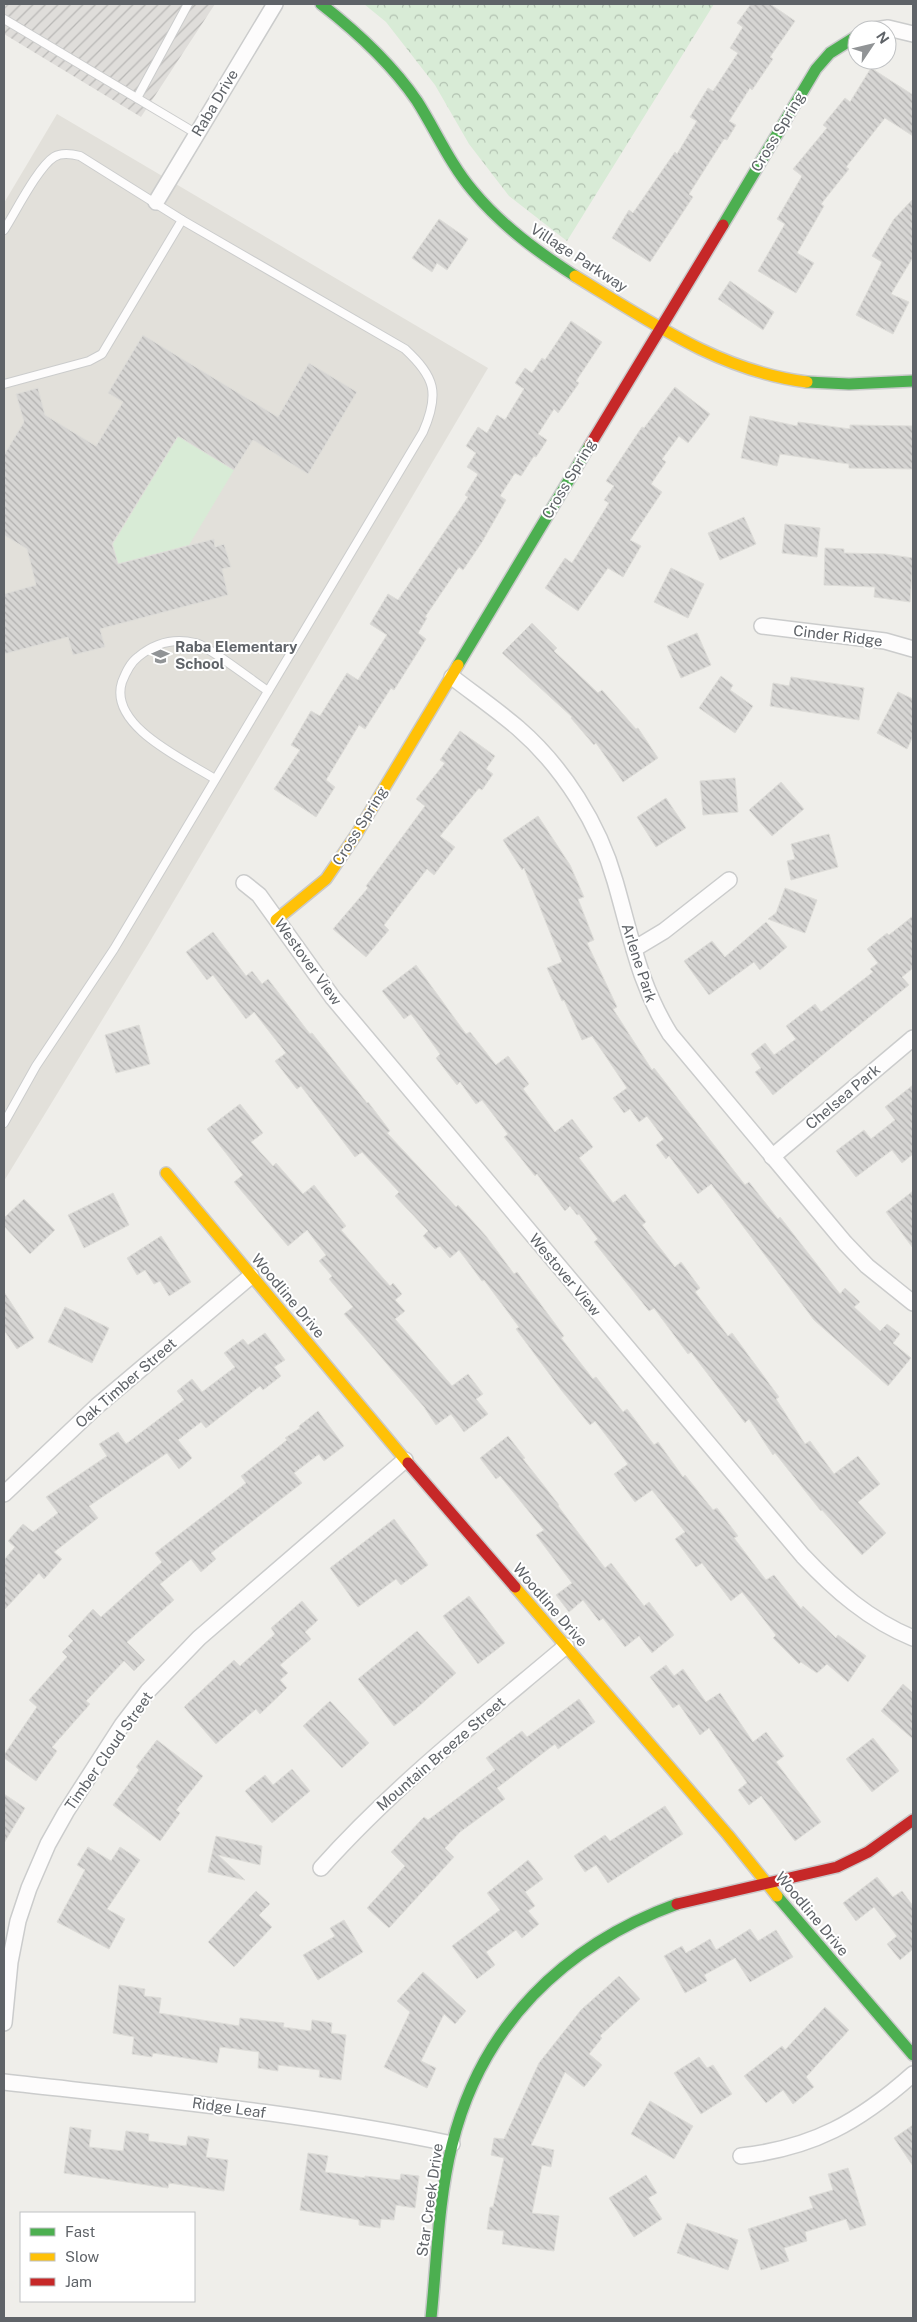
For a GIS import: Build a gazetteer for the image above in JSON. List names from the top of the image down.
{
  "streets": {
    "street": [
      "Raba Drive",
      "Cross Spring",
      "Village Parkway",
      "Cinder Ridge",
      "Westover View",
      "Arlene Park",
      "Chelsea Park",
      "Woodline Drive",
      "Oak Timber Street",
      "Timber Cloud Street",
      "Mountain Breeze Street",
      "Ridge Leaf",
      "Star Creek Drive"
    ]
  },
  "crossings": [
    ["Cross Spring", "Village Parkway"],
    ["Cross Spring", "Westover View"],
    ["Cross Spring", "Arlene Park"],
    ["Arlene Park", "Chelsea Park"],
    ["Woodline Drive", "Oak Timber Street"],
    ["Woodline Drive", "Timber Cloud Street"],
    ["Woodline Drive", "Mountain Breeze Street"],
    ["Woodline Drive", "Star Creek Drive"],
    ["Ridge Leaf", "Star Creek Drive"]
  ],
  "places": {
    "school or university": ["Raba Elementary School"]
  },
  "legend": ["Fast", "Slow", "Jam"],
  "north": "top right"
}
